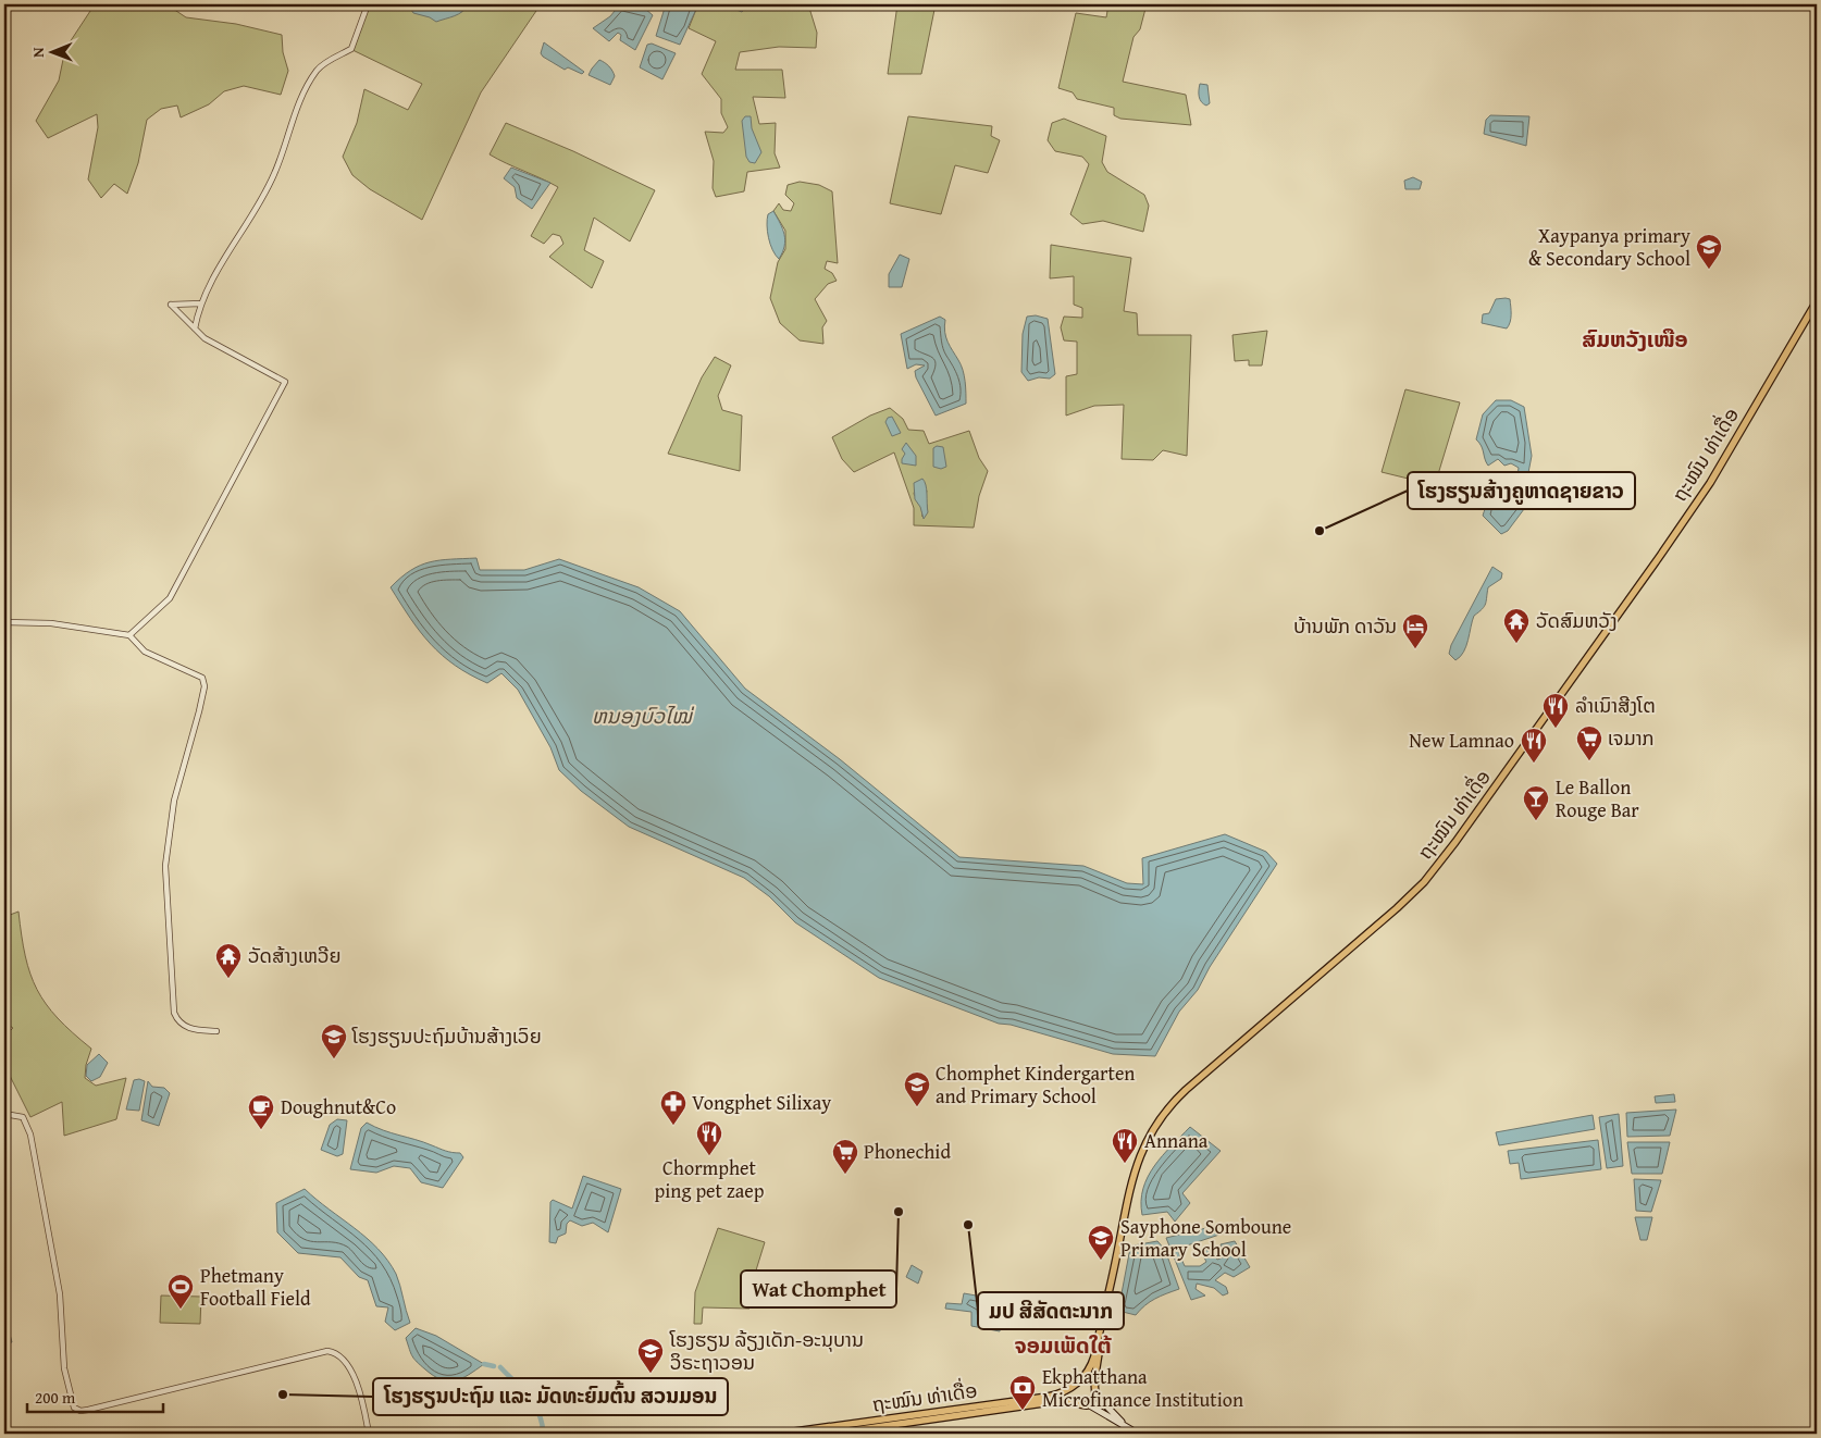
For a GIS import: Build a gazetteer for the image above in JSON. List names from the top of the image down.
{
  "streets": {
    "main road": ["ຖະໝົນ ທ່າເດື່ອ"]
  },
  "districts": ["ສົມຫວັງເໜືອ", "ຈອມເພັດໃຕ້"],
  "water": ["ຫນອງບົວໄໝ່"],
  "places": {
    "school or university": [
      "Xaypanya primary & Secondary School",
      "ໂຮງຮຽນປະຖົມບ້ານສ້າງເວົຍ",
      "Chomphet Kindergarten and Primary School",
      "Sayphone Somboune Primary School",
      "ໂຮງຮຽນ ລ້ຽງເດັກ-ອະນຸບານ ວິຣະຖາວອນ"
    ],
    "other": [
      "ໂຮງຮຽນສ້າງຄູຫາດຊາຍຂາວ",
      "Wat Chomphet",
      "ມປ ສີສັດຕະນາກ",
      "ໂຮງຮຽນປະຖົມ ແລະ ມັດທະຍົມຕົ້ນ ສວນມອນ"
    ],
    "temple": ["ວັດສົມຫວັງ", "ວັດສ້າງເຫວີຍ"],
    "hotel": ["ບ້ານພັກ ດາວັນ"],
    "restaurant": [
      "ລຳເນົາສີງໂຕ",
      "New Lamnao",
      "Chormphet ping pet zaep",
      "Annana"
    ],
    "supermarket": ["ເຈມາກ", "Phonechid"],
    "bar": ["Le Ballon Rouge Bar"],
    "pharmacy": ["Vongphet Silixay"],
    "cafe": ["Doughnut&Co"],
    "sports": ["Phetmany Football Field"],
    "bank": ["Ekphatthana Microfinance Institution"]
  },
  "scale_bar": "200 m",
  "north": "left"
}
